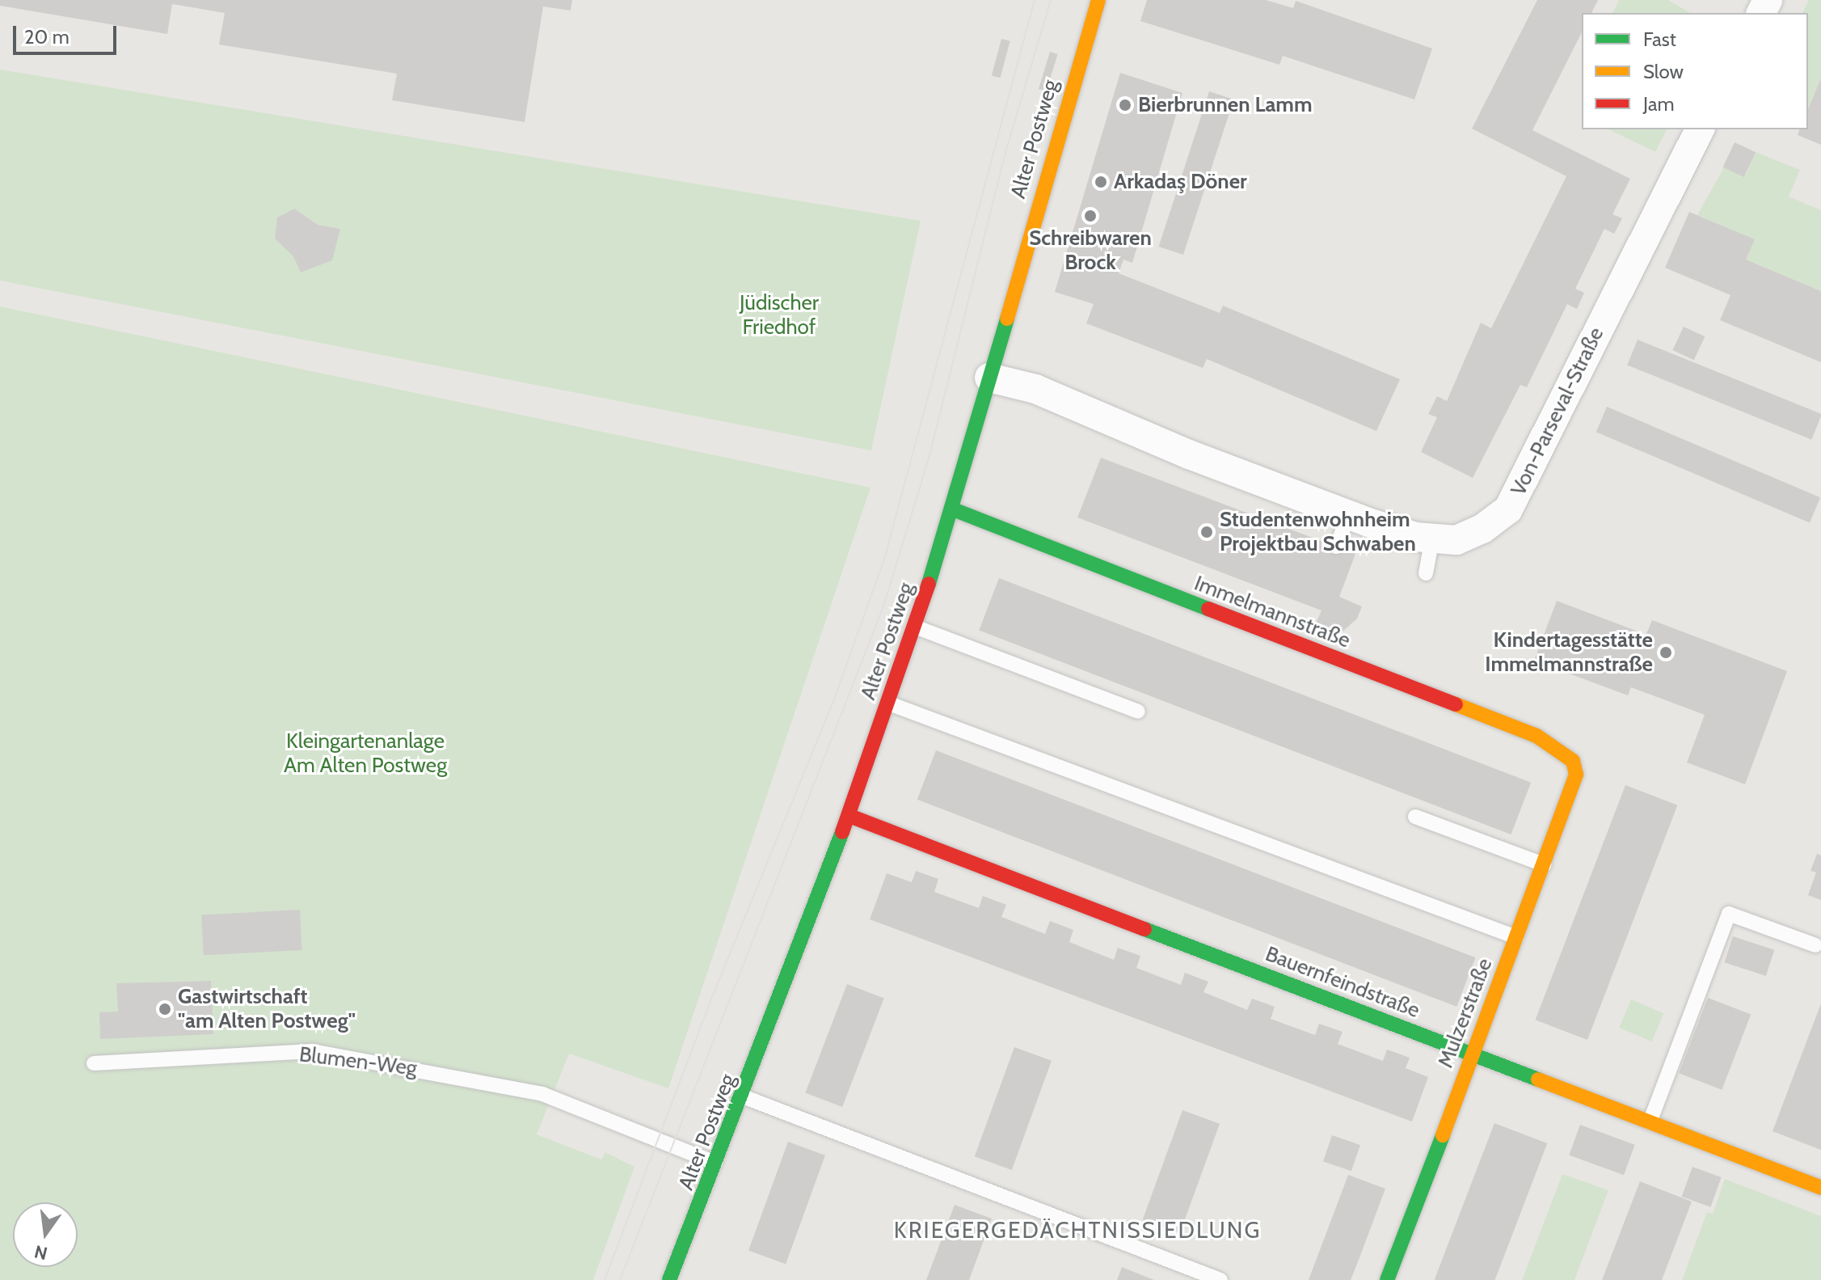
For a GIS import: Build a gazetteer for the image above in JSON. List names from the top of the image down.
{
  "streets": {
    "street": [
      "Alter Postweg",
      "Von-Parseval-Straße",
      "Immelmannstraße",
      "Bauernfeindstraße",
      "Mulzerstraße"
    ],
    "lane": ["Blumen-Weg"]
  },
  "crossings": [
    ["Alter Postweg", "Von-Parseval-Straße"],
    ["Alter Postweg", "Immelmannstraße"],
    ["Alter Postweg", "Bauernfeindstraße"],
    ["Alter Postweg", "Blumen-Weg"],
    ["Immelmannstraße", "Mulzerstraße"],
    ["Bauernfeindstraße", "Mulzerstraße"]
  ],
  "districts": ["KRIEGERGEDÄCHTNISSIEDLUNG"],
  "parks": ["Jüdischer Friedhof", "Kleingartenanlage Am Alten Postweg"],
  "places": [
    "Bierbrunnen Lamm",
    "Arkadaş Döner",
    "Schreibwaren Brock",
    "Studentenwohnheim Projektbau Schwaben",
    "Kindertagesstätte Immelmannstraße",
    "Gastwirtschaft \"am Alten Postweg\""
  ],
  "legend": ["Fast", "Slow", "Jam"],
  "scale_bar": "20 m",
  "north": "bottom"
}
